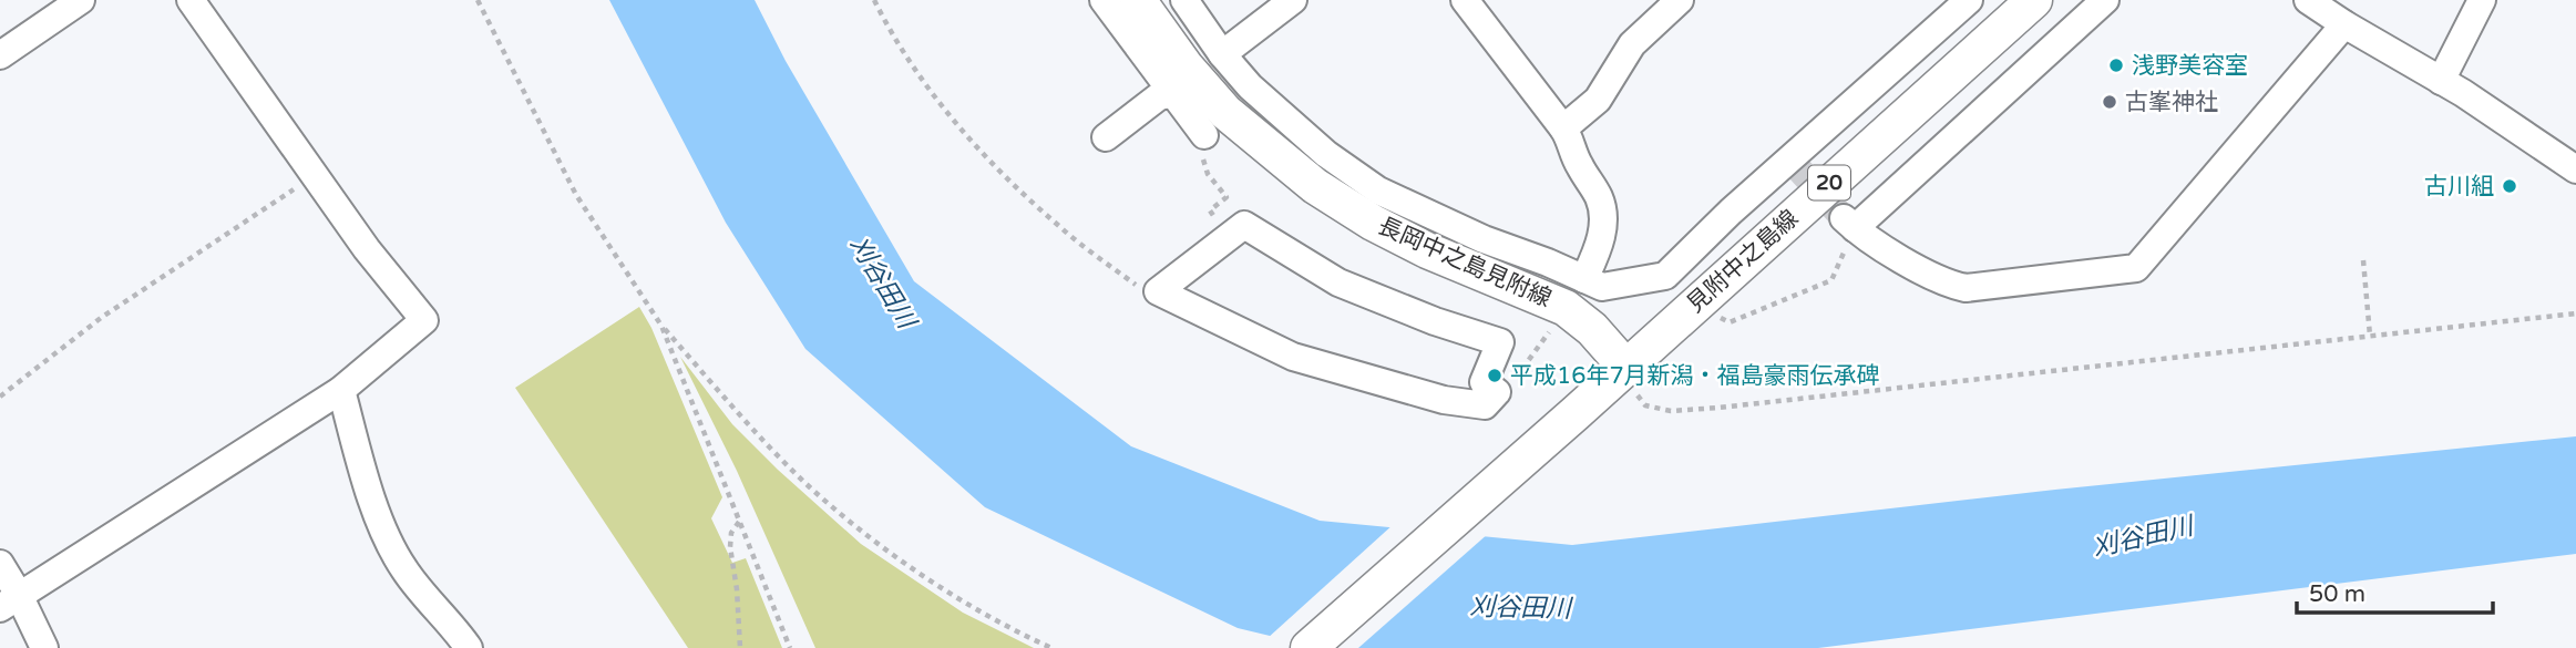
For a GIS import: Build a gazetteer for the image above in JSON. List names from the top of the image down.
{
  "streets": {
    "main road": ["20", "見附中之島線", "長岡中之島見附線"]
  },
  "crossings": [
    ["20", "見附中之島線"],
    ["20", "長岡中之島見附線"],
    ["見附中之島線", "長岡中之島見附線"]
  ],
  "water": ["刈谷田川"],
  "places": [
    "浅野美容室",
    "古峯神社",
    "古川組",
    "平成16年7月新潟・福島豪雨伝承碑"
  ],
  "scale_bar": "50 m"
}
